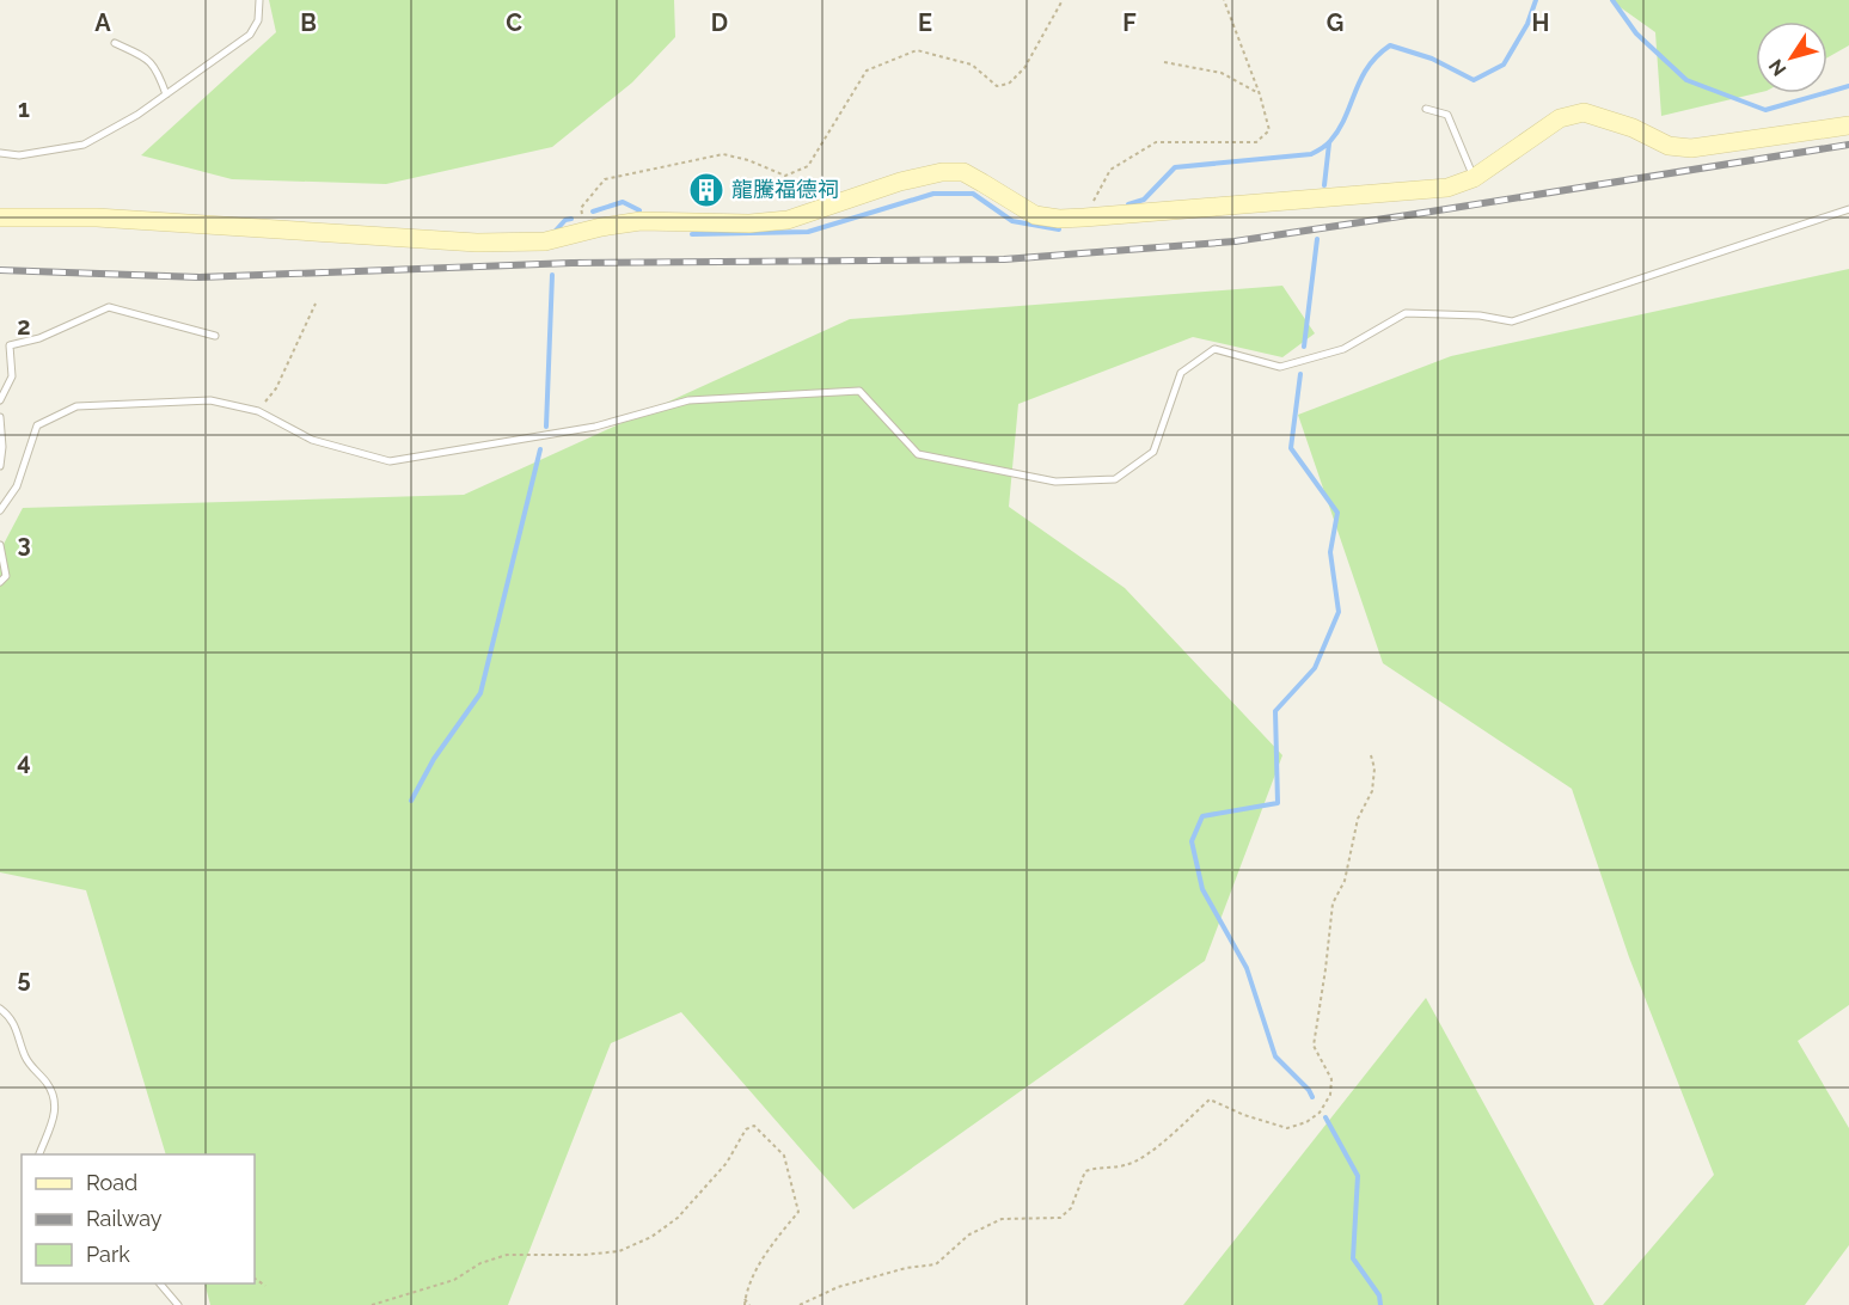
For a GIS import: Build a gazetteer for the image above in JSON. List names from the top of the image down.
{
  "places": {
    "building": ["龍騰福德祠"]
  },
  "legend": ["Road", "Railway", "Park"],
  "north": "bottom left",
  "grid": {
    "columns": [
      "A",
      "B",
      "C",
      "D",
      "E",
      "F",
      "G",
      "H"
    ],
    "rows": [
      "1",
      "2",
      "3",
      "4",
      "5"
    ]
  }
}
